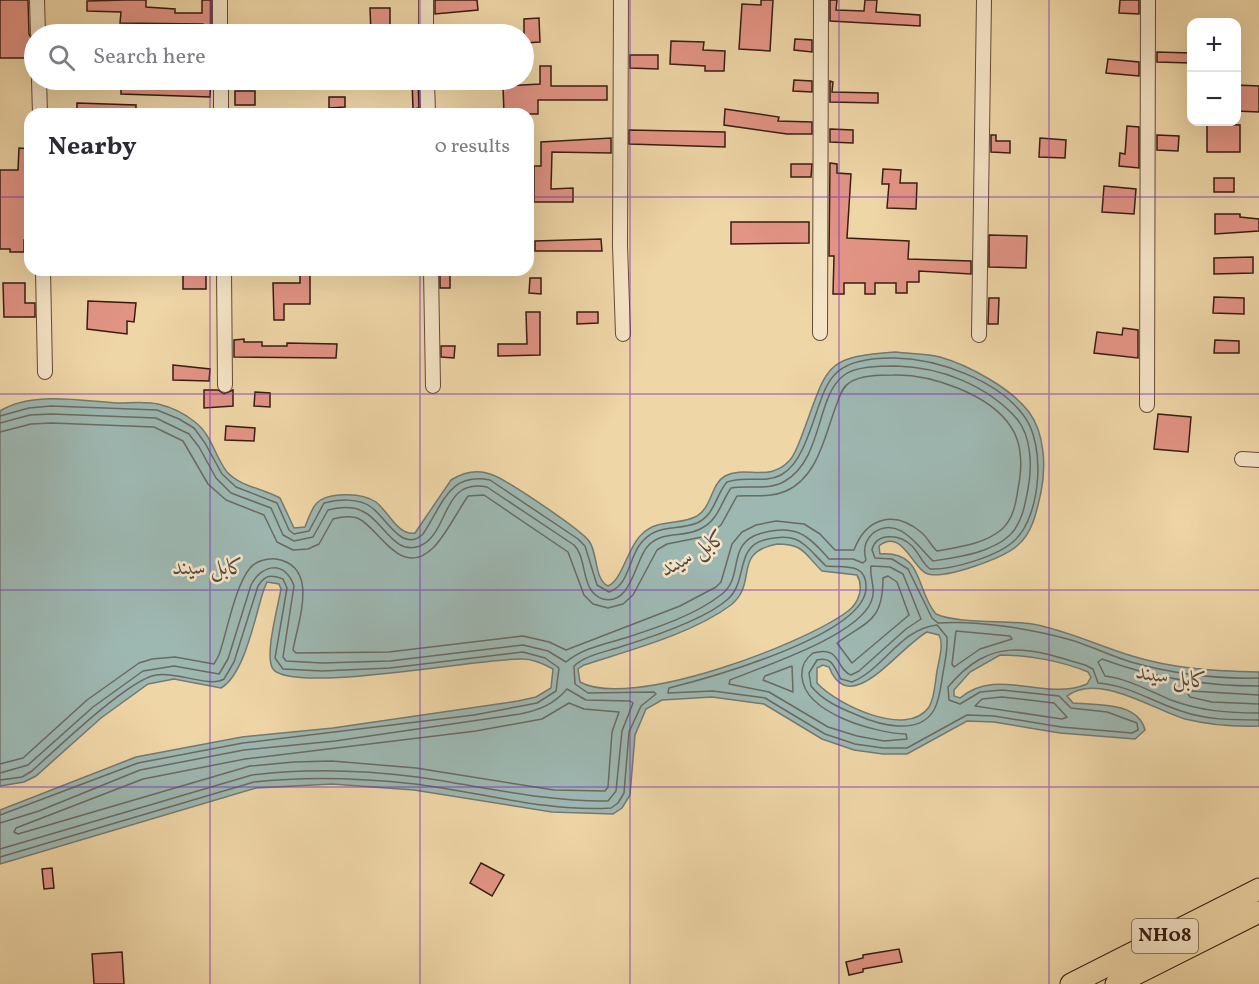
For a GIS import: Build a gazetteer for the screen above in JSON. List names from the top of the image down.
{
  "streets": {
    "highway": ["NH08"]
  },
  "water": ["کابل سيند"],
  "page": {
    "map_buttons": ["+", "−"],
    "search": "Search here",
    "heading": ["Nearby", "0 results"]
  }
}
